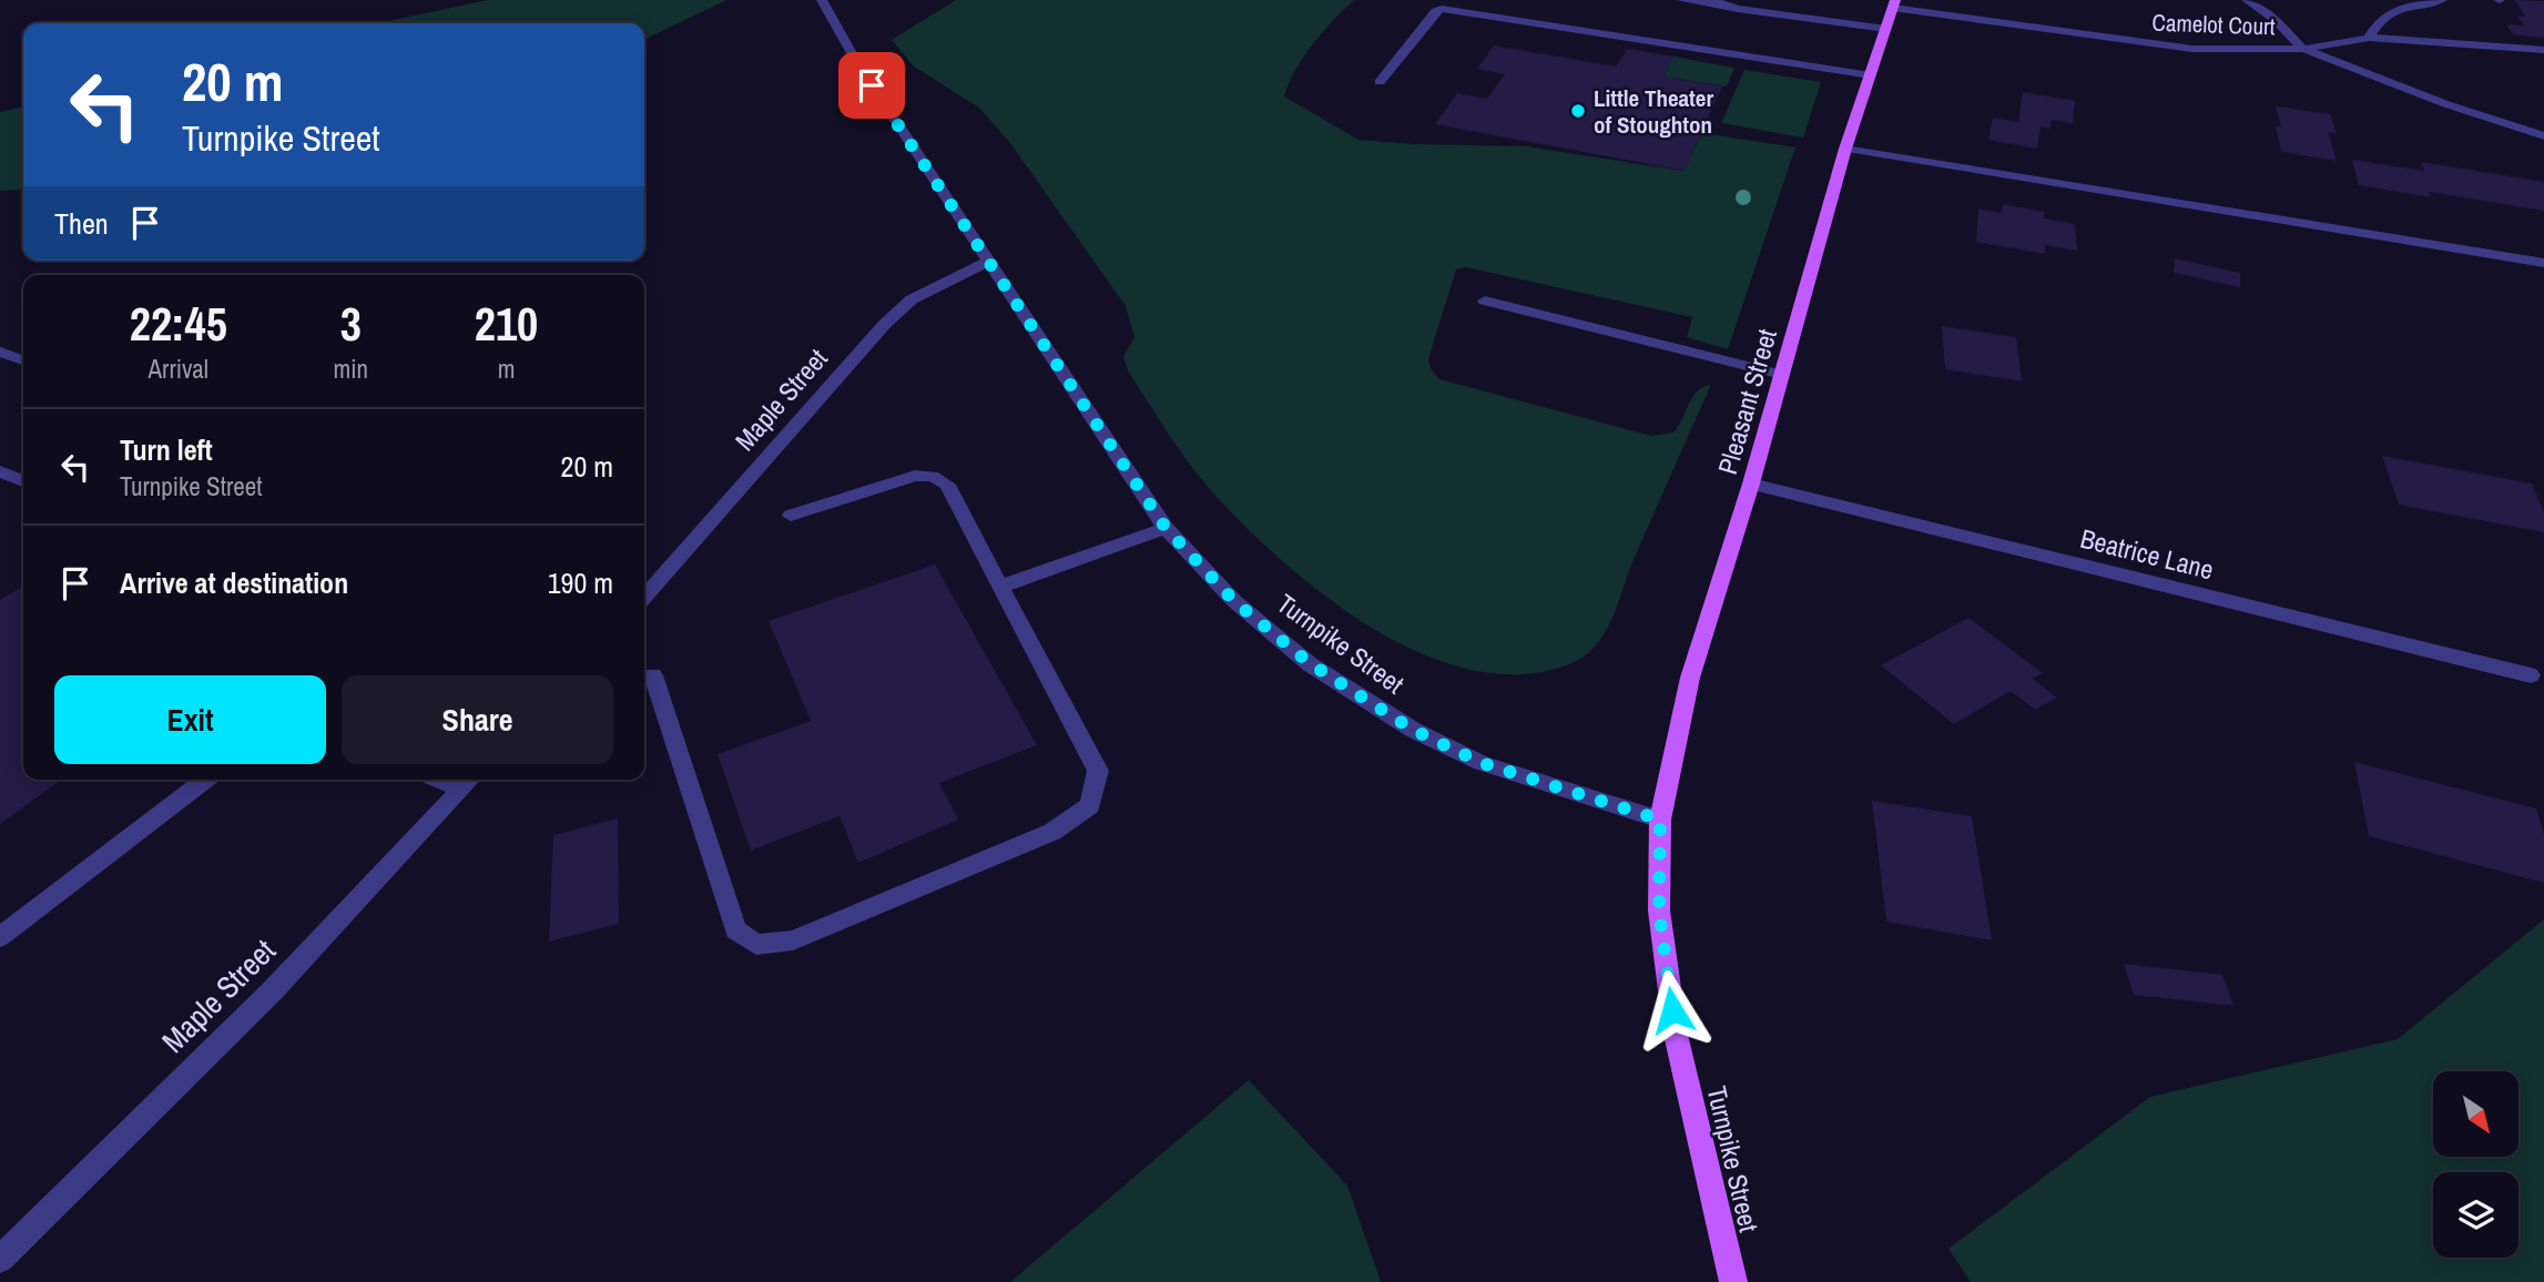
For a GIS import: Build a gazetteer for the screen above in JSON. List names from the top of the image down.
{
  "streets": {
    "main road": ["Pleasant Street", "Turnpike Street"],
    "street": ["Camelot Court", "Maple Street", "Beatrice Lane"]
  },
  "crossings": [
    ["Camelot Court", "Pleasant Street"],
    ["Maple Street", "Turnpike Street"],
    ["Pleasant Street", "Beatrice Lane"],
    ["Pleasant Street", "Turnpike Street"]
  ],
  "places": ["Little Theater of Stoughton"],
  "north": "bottom right",
  "page": {
    "turn": ["20 m", "Turnpike Street"],
    "then": "Then",
    "eta": [
      "22:45",
      "Arrival",
      "3",
      "min",
      "210",
      "m"
    ],
    "list": [
      {
        "name": "Turn left",
        "note": "Turnpike Street",
        "value": "20 m"
      },
      {
        "name": "Arrive at destination",
        "value": "190 m"
      }
    ],
    "buttons": ["Exit", "Share"]
  }
}
